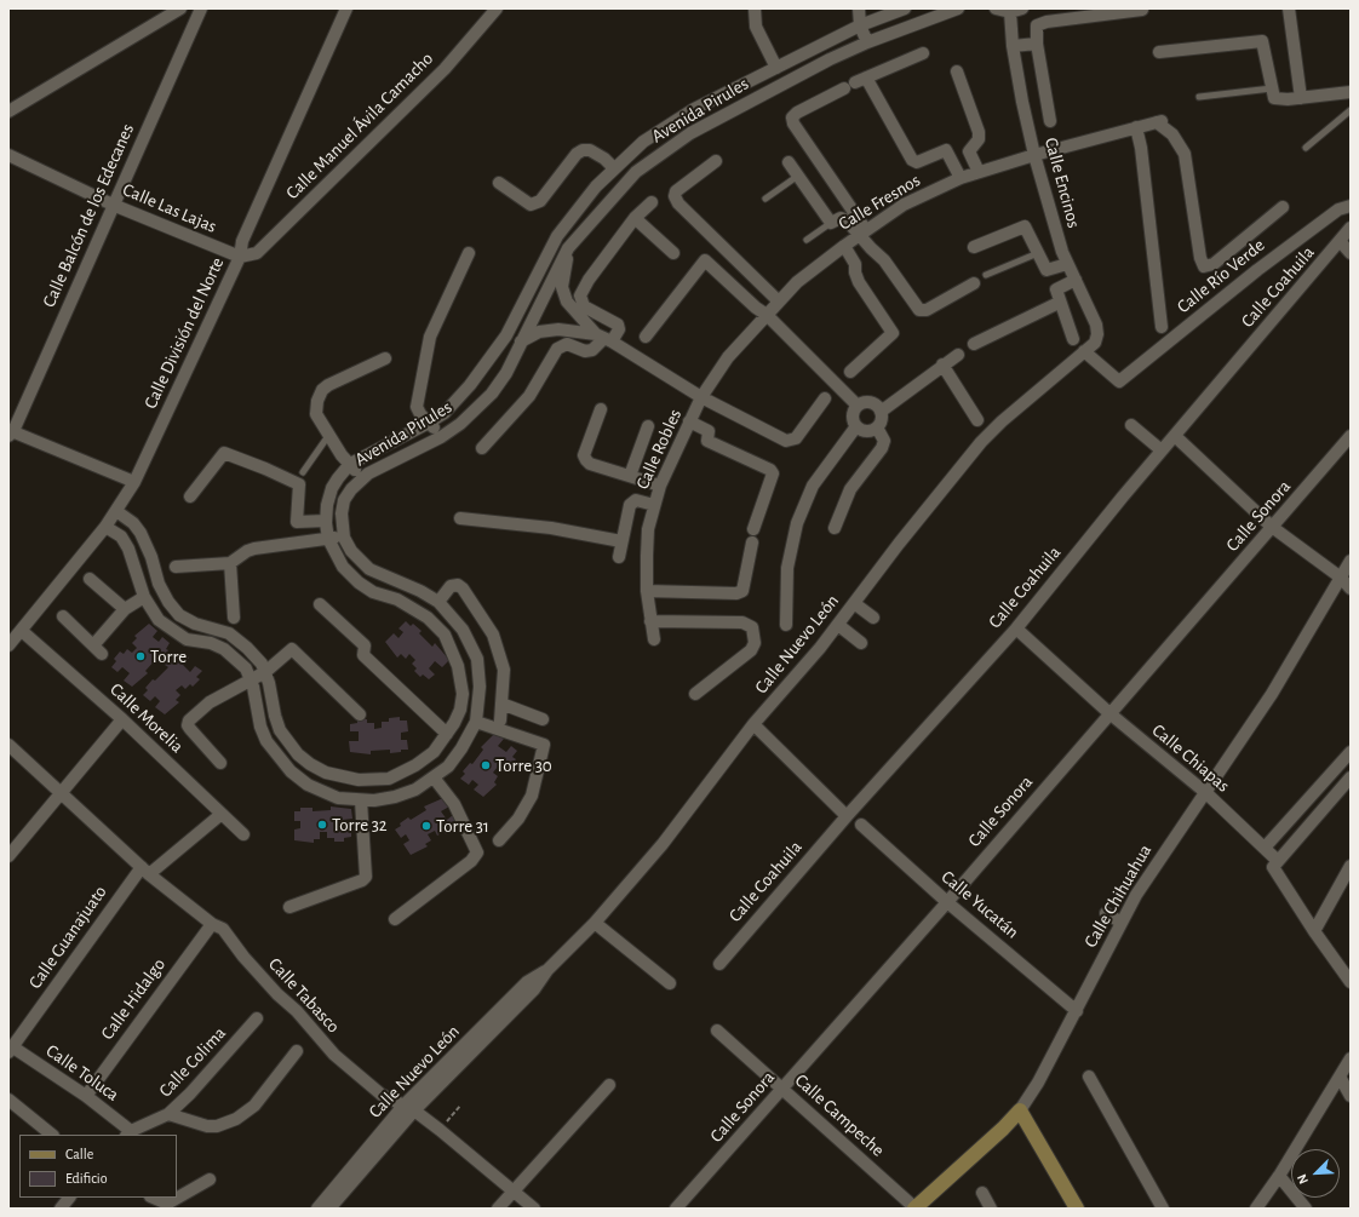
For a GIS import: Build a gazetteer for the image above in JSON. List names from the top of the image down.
{
  "streets": {
    "street": [
      "Avenida Pirules",
      "Calle Manuel Ávila Camacho",
      "Calle Encinos",
      "Calle Fresnos",
      "Calle Las Lajas",
      "Calle Balcón de los Edecanes",
      "Calle Río Verde",
      "Calle Coahuila",
      "Calle División del Norte",
      "Calle Robles",
      "Calle Sonora",
      "Calle Nuevo León",
      "Calle Morelia",
      "Calle Chiapas",
      "Calle Chihuahua",
      "Calle Yucatán",
      "Calle Guanajuato",
      "Calle Tabasco",
      "Calle Hidalgo",
      "Calle Colima",
      "Calle Toluca",
      "Calle Campeche"
    ]
  },
  "crossings": [
    ["Avenida Pirules", "Calle División del Norte"],
    ["Avenida Pirules", "Calle Robles"],
    ["Calle Manuel Ávila Camacho", "Calle Las Lajas"],
    ["Calle Manuel Ávila Camacho", "Calle División del Norte"],
    ["Calle Encinos", "Calle Fresnos"],
    ["Calle Encinos", "Calle Río Verde"],
    ["Calle Encinos", "Calle Nuevo León"],
    ["Calle Fresnos", "Calle Robles"],
    ["Calle Las Lajas", "Calle Balcón de los Edecanes"],
    ["Calle Las Lajas", "Calle División del Norte"],
    ["Calle Río Verde", "Calle Nuevo León"],
    ["Calle Coahuila", "Calle Chiapas"],
    ["Calle División del Norte", "Calle Morelia"],
    ["Calle Sonora", "Calle Chiapas"],
    ["Calle Sonora", "Calle Yucatán"],
    ["Calle Sonora", "Calle Campeche"],
    ["Calle Nuevo León", "Calle Tabasco"],
    ["Calle Morelia", "Calle Guanajuato"],
    ["Calle Chiapas", "Calle Chihuahua"],
    ["Calle Chihuahua", "Calle Yucatán"],
    ["Calle Chihuahua", "Calle Campeche"],
    ["Calle Guanajuato", "Calle Tabasco"],
    ["Calle Guanajuato", "Calle Toluca"],
    ["Calle Tabasco", "Calle Hidalgo"],
    ["Calle Hidalgo", "Calle Toluca"],
    ["Calle Colima", "Calle Toluca"]
  ],
  "places": [
    "Torre",
    "Torre 30",
    "Torre 32",
    "Torre 31"
  ],
  "legend": ["Calle", "Edificio"],
  "north": "bottom left"
}
